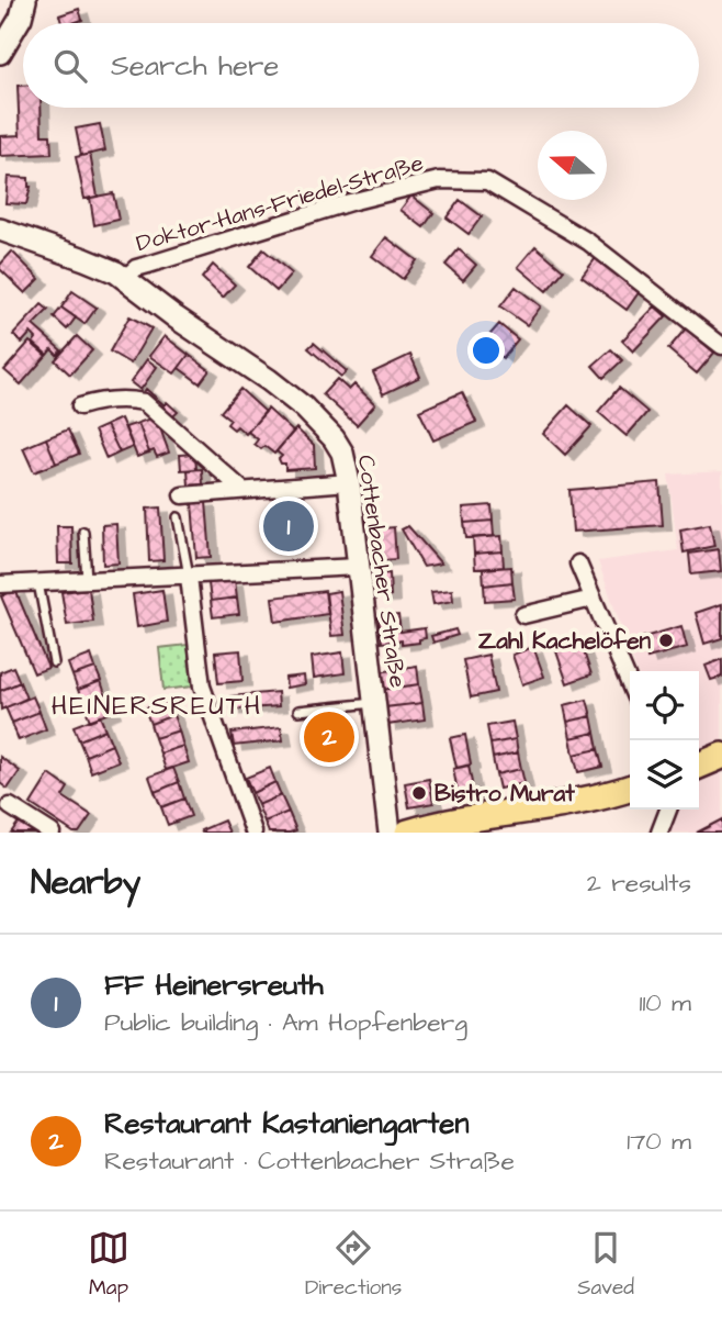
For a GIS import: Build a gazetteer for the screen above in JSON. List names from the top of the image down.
{
  "streets": {
    "street": ["Doktor-Hans-Friedel-Straße", "Cottenbacher Straße"]
  },
  "crossings": [
    ["Doktor-Hans-Friedel-Straße", "Cottenbacher Straße"]
  ],
  "districts": ["HEINERSREUTH"],
  "places": ["Zahl Kachelöfen", "Bistro Murat"],
  "north": "left",
  "page": {
    "search": "Search here",
    "pins": ["1", "2"],
    "heading": ["Nearby", "2 results"],
    "list": [
      {
        "mark": "1",
        "name": "FF Heinersreuth",
        "note": "Public building · Am Hopfenberg",
        "value": "110 m"
      },
      {
        "mark": "2",
        "name": "Restaurant Kastaniengarten",
        "note": "Restaurant · Cottenbacher Straße",
        "value": "170 m"
      }
    ],
    "nav": ["Map", "Directions", "Saved"]
  }
}
